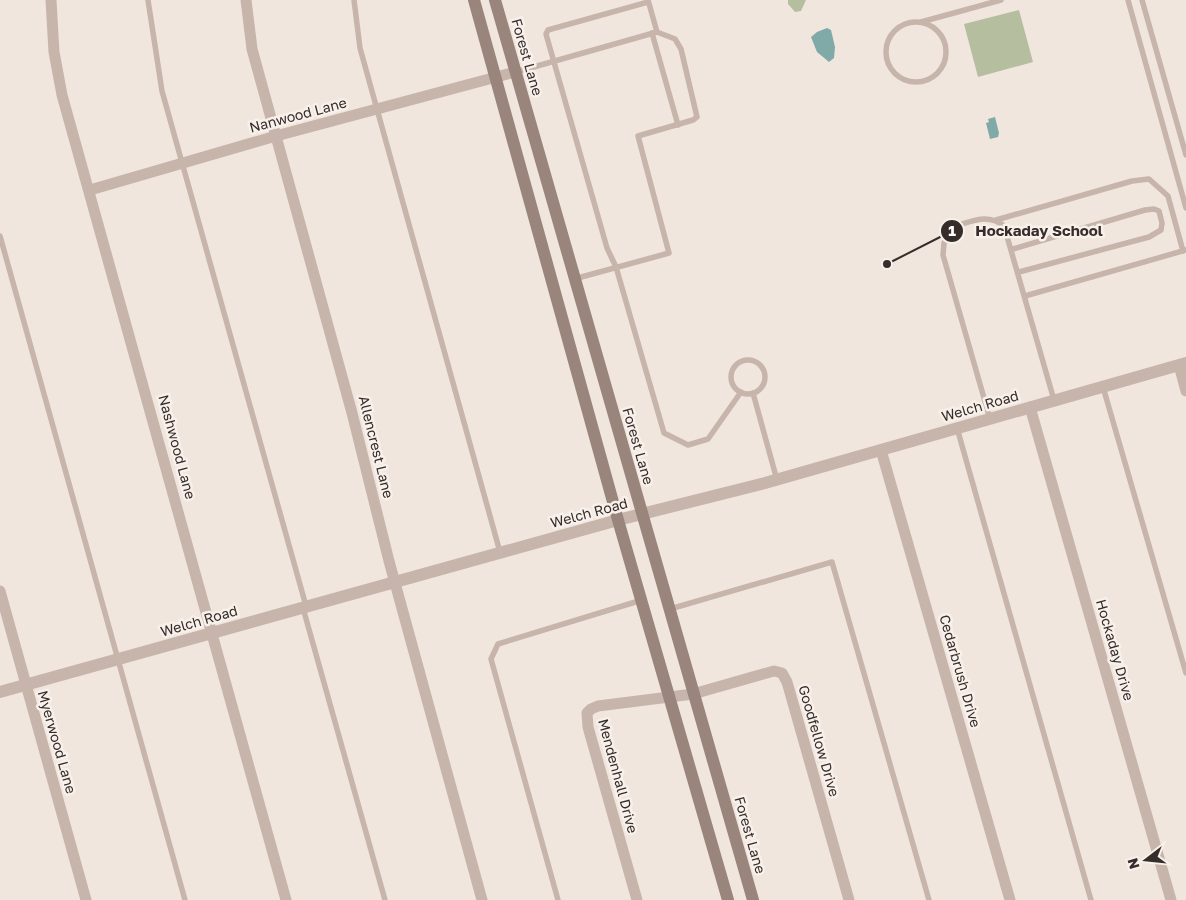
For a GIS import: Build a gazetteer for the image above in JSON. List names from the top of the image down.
{
  "streets": {
    "main road": ["Forest Lane"],
    "street": [
      "Nanwood Lane",
      "Welch Road",
      "Nashwood Lane",
      "Allencrest Lane",
      "Hockaday Drive",
      "Cedarbrush Drive",
      "Goodfellow Drive",
      "Myerwood Lane",
      "Mendenhall Drive"
    ]
  },
  "crossings": [
    ["Forest Lane", "Nanwood Lane"],
    ["Forest Lane", "Welch Road"],
    ["Forest Lane", "Goodfellow Drive"],
    ["Nanwood Lane", "Nashwood Lane"],
    ["Nanwood Lane", "Allencrest Lane"],
    ["Welch Road", "Nashwood Lane"],
    ["Welch Road", "Allencrest Lane"],
    ["Welch Road", "Hockaday Drive"],
    ["Welch Road", "Cedarbrush Drive"],
    ["Welch Road", "Myerwood Lane"],
    ["Goodfellow Drive", "Mendenhall Drive"]
  ],
  "places": ["Hockaday School"],
  "north": "left"
}
